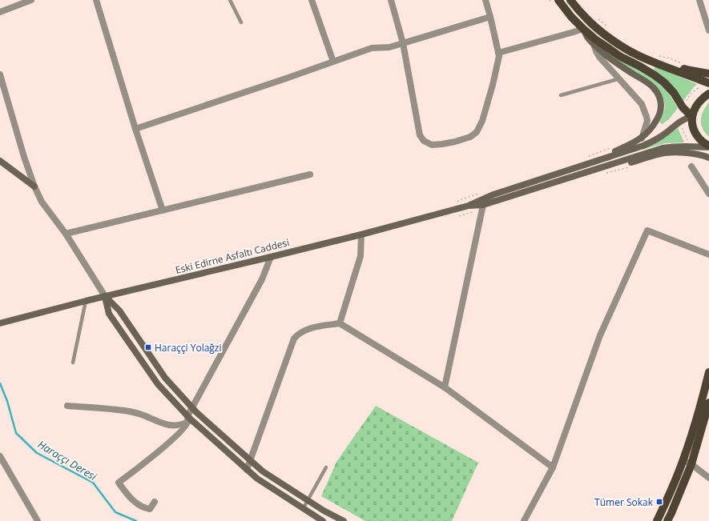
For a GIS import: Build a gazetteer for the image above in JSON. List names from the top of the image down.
{
  "streets": {
    "main road": ["Eski Edirne Asfaltı Caddesi"]
  },
  "water": ["Haraççı Deresi"],
  "places": {
    "transit": ["Haraççi Yolağzi", "Tümer Sokak"]
  }
}
